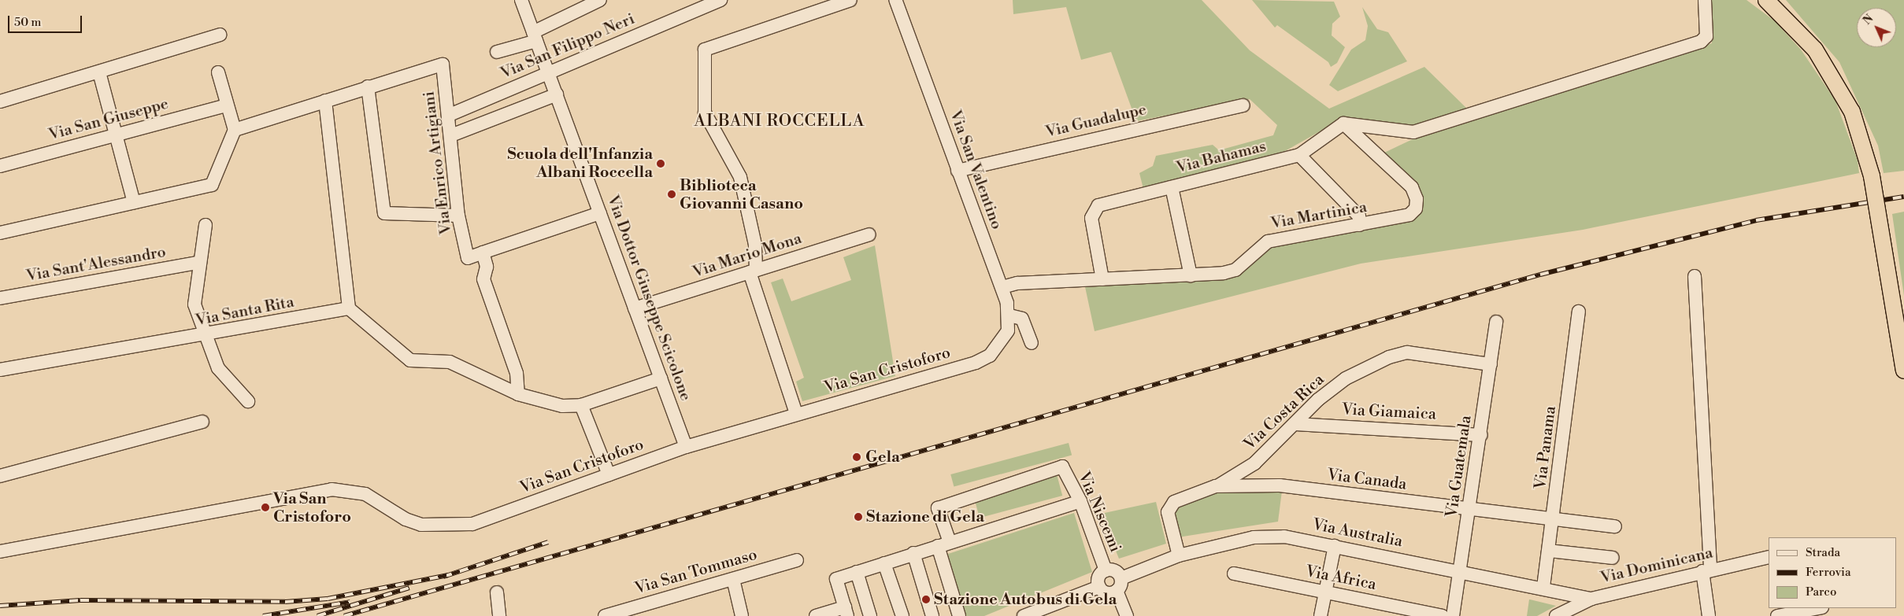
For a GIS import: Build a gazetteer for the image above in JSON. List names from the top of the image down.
{
  "streets": {
    "street": [
      "Via San Filippo Neri",
      "Via San Giuseppe",
      "Via Guadalupe",
      "Via Bahamas",
      "Via Enrico Artigiani",
      "Via San Valentino",
      "Via Martinica",
      "Via Mario Mona",
      "Via Sant'Alessandro",
      "Via Dottor Giuseppe Scicolone",
      "Via Santa Rita",
      "Via San Cristoforo",
      "Via Costa Rica",
      "Via Giamaica",
      "Via Panama",
      "Via Guatemala",
      "Via Canada",
      "Via Niscemi",
      "Via Australia",
      "Via Dominicana",
      "Via San Tommaso",
      "Via Africa"
    ]
  },
  "crossings": [
    ["Via San Filippo Neri", "Via Enrico Artigiani"],
    ["Via San Filippo Neri", "Via Dottor Giuseppe Scicolone"],
    ["Via Guadalupe", "Via San Valentino"],
    ["Via Bahamas", "Via Martinica"],
    ["Via San Valentino", "Via Martinica"],
    ["Via San Valentino", "Via San Cristoforo"],
    ["Via Mario Mona", "Via Dottor Giuseppe Scicolone"],
    ["Via Dottor Giuseppe Scicolone", "Via San Cristoforo"],
    ["Via Costa Rica", "Via Giamaica"],
    ["Via Costa Rica", "Via Guatemala"],
    ["Via Costa Rica", "Via Canada"],
    ["Via Giamaica", "Via Guatemala"],
    ["Via Panama", "Via Canada"],
    ["Via Panama", "Via Australia"],
    ["Via Guatemala", "Via Canada"],
    ["Via Guatemala", "Via Australia"],
    ["Via Canada", "Via Australia"],
    ["Via Niscemi", "Via Australia"],
    ["Via Australia", "Via Dominicana"]
  ],
  "districts": ["ALBANI ROCCELLA"],
  "places": [
    "Scuola dell'Infanzia Albani Roccella",
    "Biblioteca Giovanni Casano",
    "Gela",
    "Via San Cristoforo",
    "Stazione di Gela",
    "Stazione Autobus di Gela"
  ],
  "legend": ["Strada", "Ferrovia", "Parco"],
  "scale_bar": "50 m",
  "north": "top left"
}
